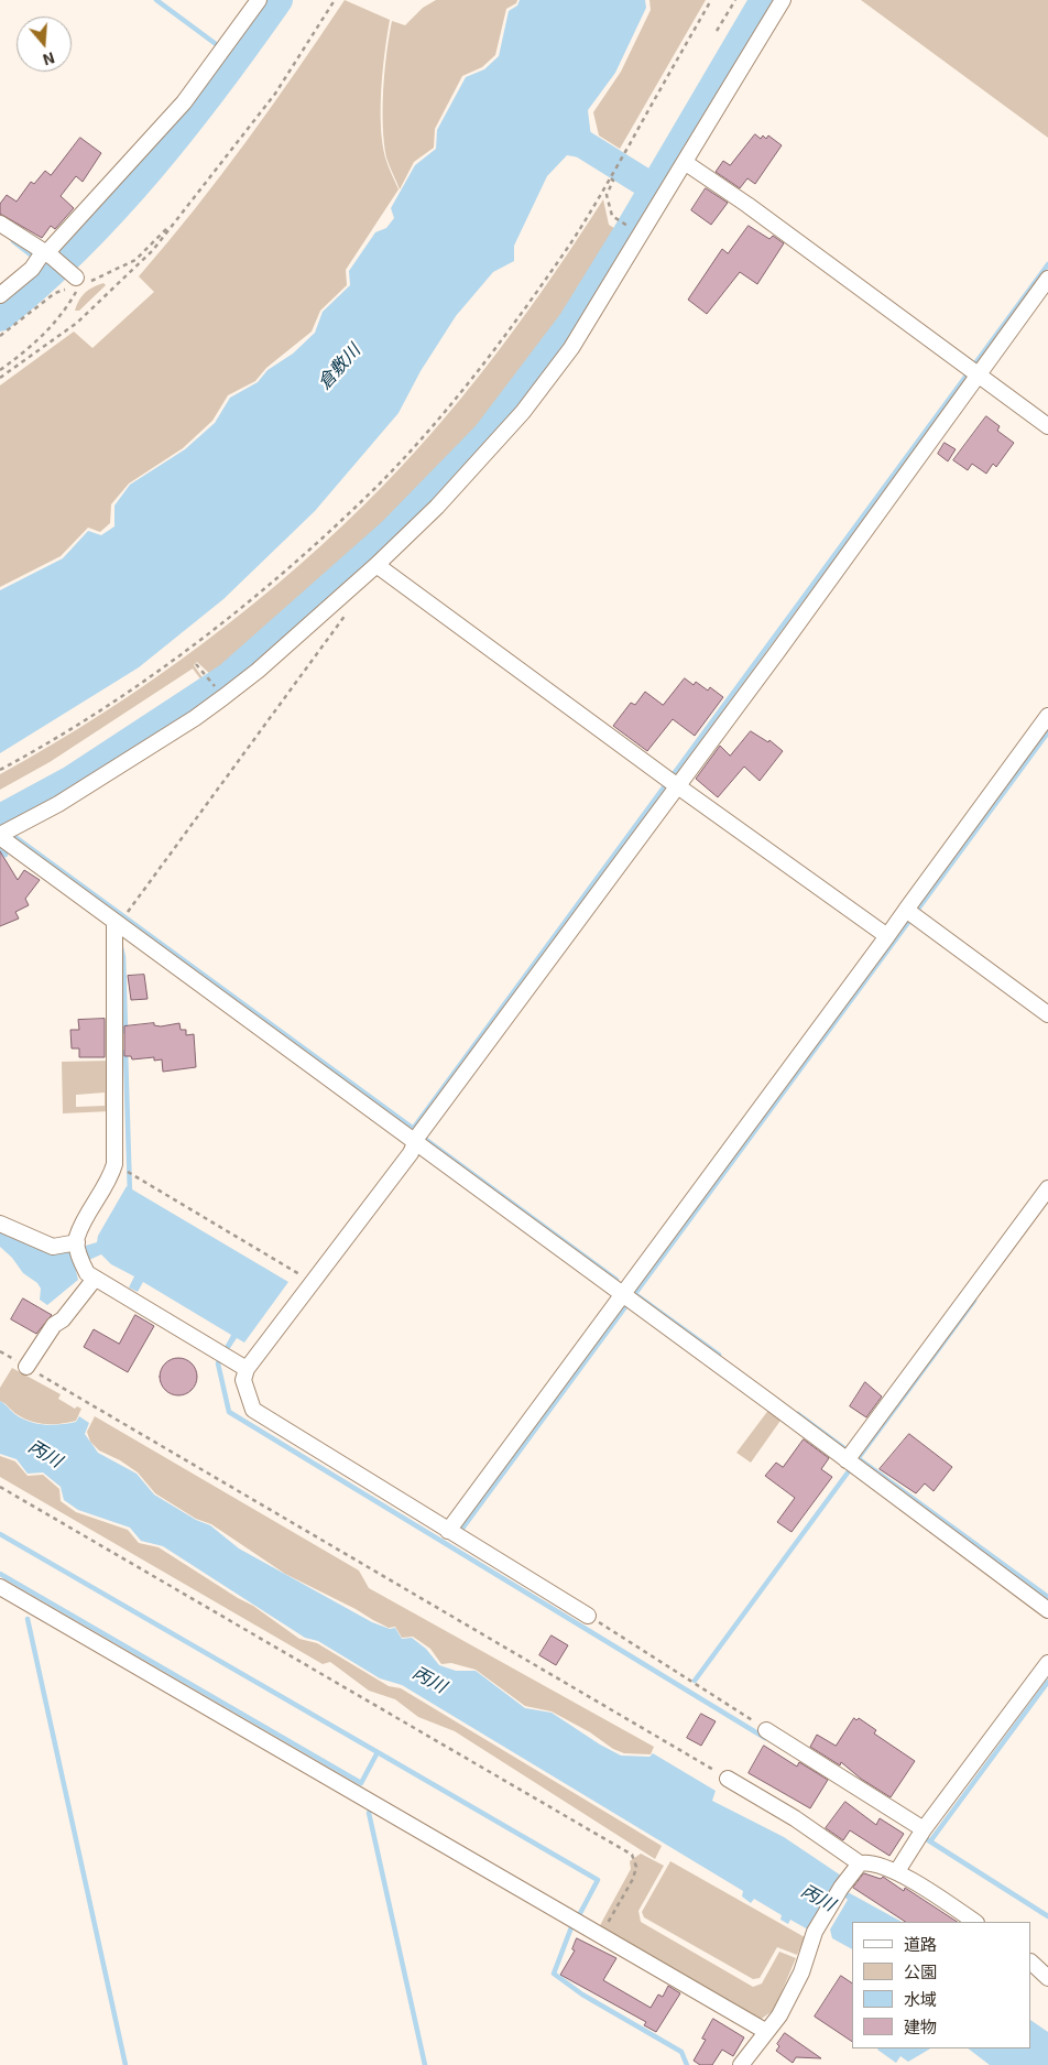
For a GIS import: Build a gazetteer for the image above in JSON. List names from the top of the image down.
{
  "water": ["倉敷川", "丙川"],
  "legend": [
    "道路",
    "公園",
    "水域",
    "建物"
  ],
  "north": "bottom"
}
